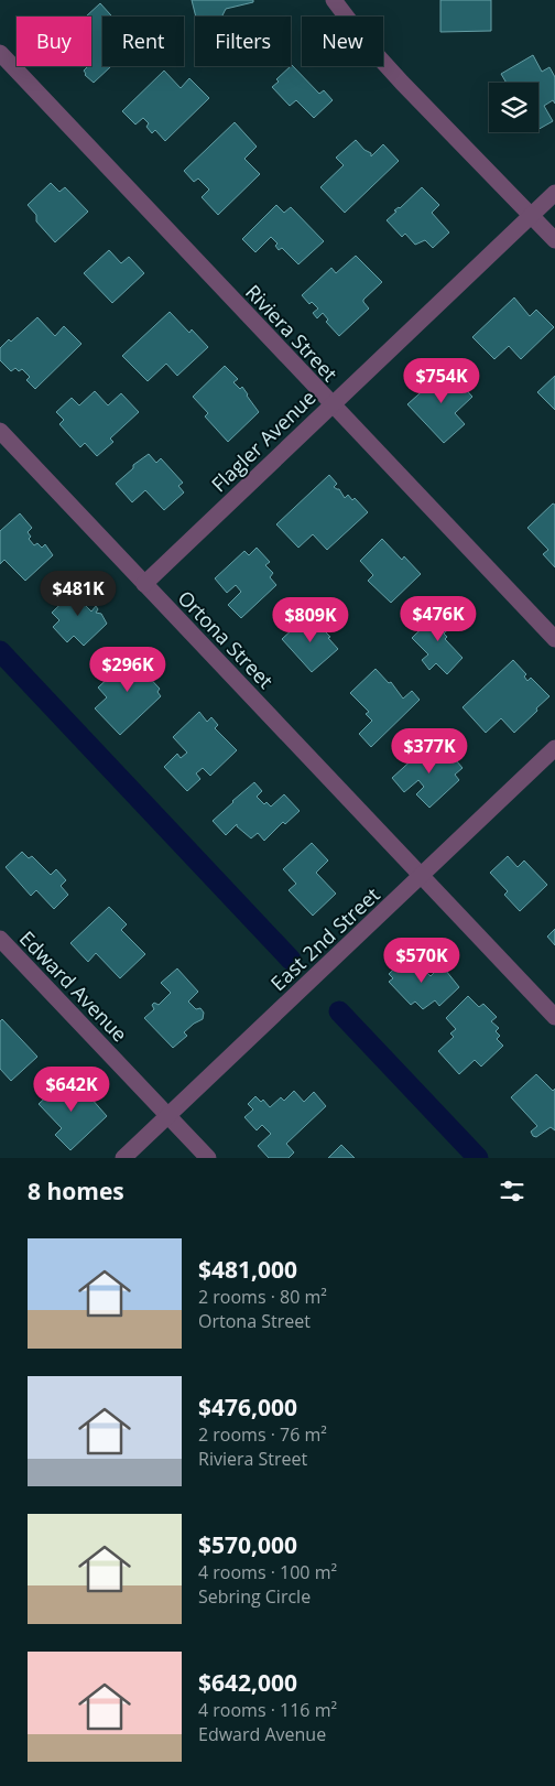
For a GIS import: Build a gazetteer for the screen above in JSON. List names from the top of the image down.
{
  "streets": {
    "street": [
      "Riviera Street",
      "Flagler Avenue",
      "Ortona Street",
      "East 2nd Street",
      "Edward Avenue"
    ]
  },
  "crossings": [
    ["Riviera Street", "Flagler Avenue"],
    ["Flagler Avenue", "Ortona Street"],
    ["Ortona Street", "East 2nd Street"],
    ["East 2nd Street", "Edward Avenue"]
  ],
  "page": {
    "chip": [
      "Buy",
      "Rent",
      "Filters",
      "New"
    ],
    "price": [
      "$754K",
      "$481K",
      "$476K",
      "$809K",
      "$296K",
      "$377K",
      "$570K",
      "$642K"
    ],
    "heading": "8 homes",
    "list": [
      {
        "name": "$481,000",
        "note": "2 rooms · 80 m² · Ortona Street"
      },
      {
        "name": "$476,000",
        "note": "2 rooms · 76 m² · Riviera Street"
      },
      {
        "name": "$570,000",
        "note": "4 rooms · 100 m² · Sebring Circle"
      },
      {
        "name": "$642,000",
        "note": "4 rooms · 116 m² · Edward Avenue"
      }
    ]
  }
}
